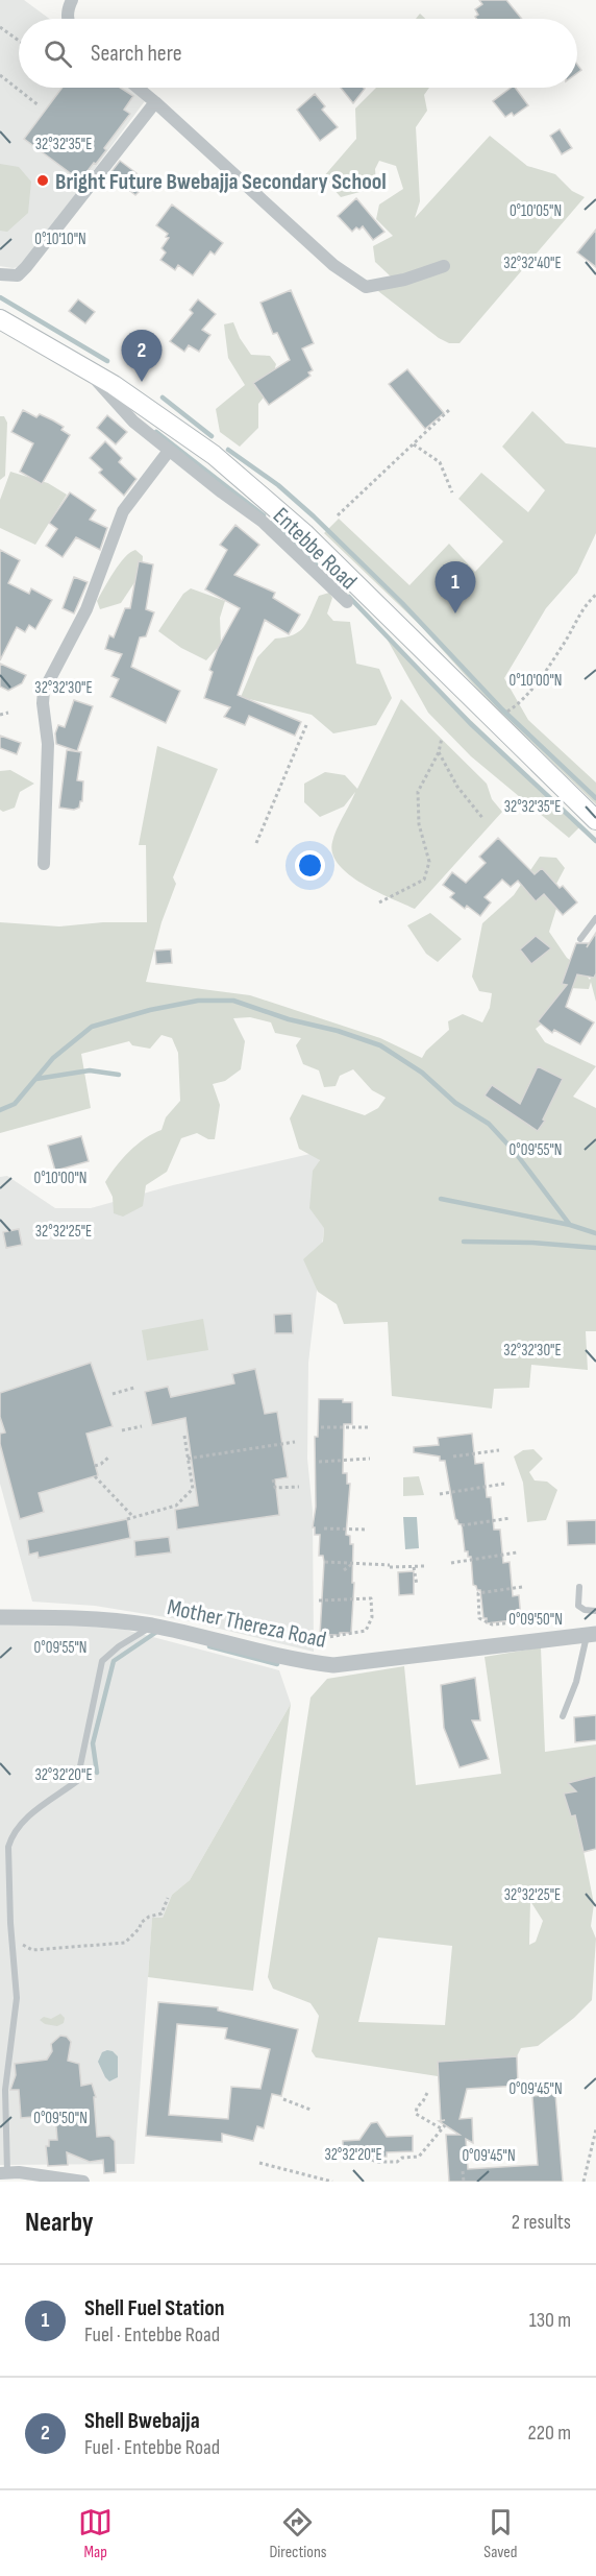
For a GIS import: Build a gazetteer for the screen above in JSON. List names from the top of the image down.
{
  "streets": {
    "main road": ["Entebbe Road"],
    "street": ["Mother Thereza Road"]
  },
  "places": ["Bright Future Bwebajja Secondary School"],
  "page": {
    "search": "Search here",
    "pins": ["2", "1"],
    "heading": ["Nearby", "2 results"],
    "list": [
      {
        "mark": "1",
        "name": "Shell Fuel Station",
        "note": "Fuel · Entebbe Road",
        "value": "130 m"
      },
      {
        "mark": "2",
        "name": "Shell Bwebajja",
        "note": "Fuel · Entebbe Road",
        "value": "220 m"
      }
    ],
    "nav": ["Map", "Directions", "Saved"]
  },
  "coordinates": [
    "32°32'35\"E",
    "0°10'05\"N",
    "0°10'10\"N",
    "32°32'40\"E",
    "0°10'00\"N",
    "32°32'30\"E",
    "0°09'55\"N",
    "32°32'25\"E",
    "0°09'50\"N",
    "32°32'20\"E",
    "0°09'45\"N"
  ]
}
